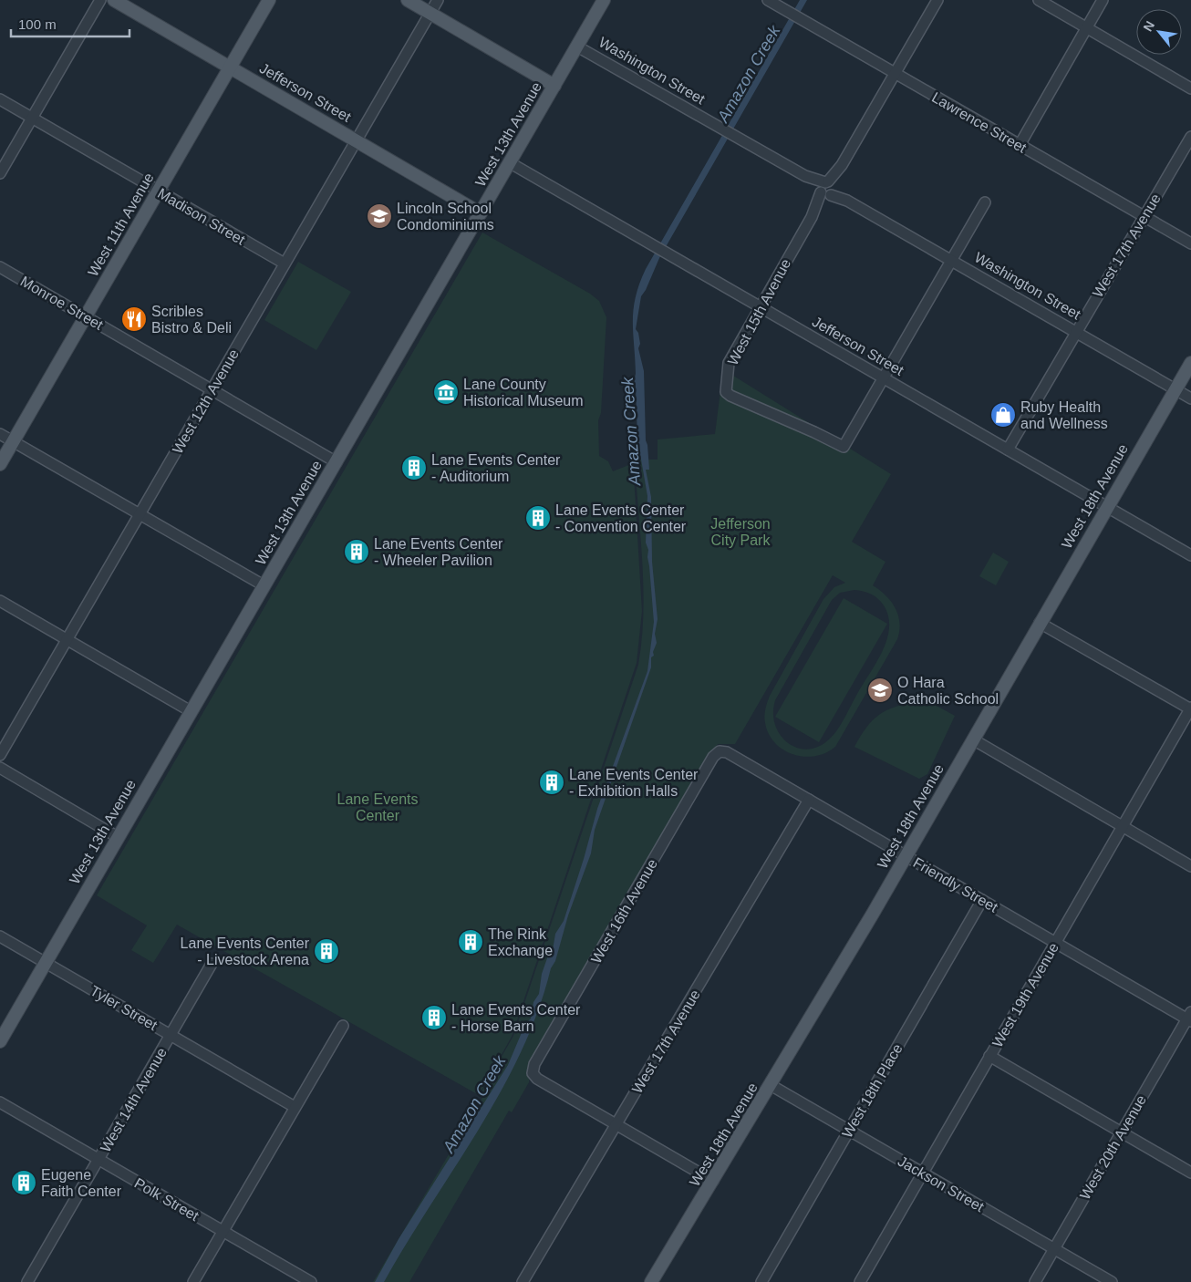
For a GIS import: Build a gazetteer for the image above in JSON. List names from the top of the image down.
{
  "streets": {
    "main road": [
      "Jefferson Street",
      "West 13th Avenue",
      "West 11th Avenue",
      "West 18th Avenue"
    ],
    "street": [
      "Washington Street",
      "Lawrence Street",
      "Madison Street",
      "West 17th Avenue",
      "Monroe Street",
      "West 15th Avenue",
      "West 12th Avenue",
      "Friendly Street",
      "West 16th Avenue",
      "West 19th Avenue",
      "Tyler Street",
      "West 18th Place",
      "West 14th Avenue",
      "West 20th Avenue",
      "Jackson Street",
      "Polk Street"
    ]
  },
  "crossings": [
    ["Washington Street", "West 13th Avenue"],
    ["Washington Street", "West 17th Avenue"],
    ["Washington Street", "West 15th Avenue"],
    ["Washington Street", "West 18th Avenue"],
    ["Jefferson Street", "West 13th Avenue"],
    ["Jefferson Street", "West 11th Avenue"],
    ["Jefferson Street", "West 17th Avenue"],
    ["Jefferson Street", "West 15th Avenue"],
    ["Jefferson Street", "West 12th Avenue"],
    ["Jefferson Street", "West 18th Avenue"],
    ["Lawrence Street", "West 17th Avenue"],
    ["Lawrence Street", "West 15th Avenue"],
    ["West 13th Avenue", "Monroe Street"],
    ["West 13th Avenue", "Tyler Street"],
    ["Madison Street", "West 11th Avenue"],
    ["Madison Street", "West 12th Avenue"],
    ["West 11th Avenue", "Monroe Street"],
    ["West 17th Avenue", "Friendly Street"],
    ["West 17th Avenue", "West 16th Avenue"],
    ["Monroe Street", "West 12th Avenue"],
    ["West 18th Avenue", "Friendly Street"],
    ["West 18th Avenue", "Jackson Street"],
    ["Friendly Street", "West 16th Avenue"],
    ["Friendly Street", "West 19th Avenue"],
    ["Friendly Street", "West 18th Place"],
    ["Friendly Street", "West 20th Avenue"],
    ["West 19th Avenue", "Jackson Street"],
    ["Tyler Street", "West 14th Avenue"],
    ["West 18th Place", "Jackson Street"],
    ["West 14th Avenue", "Polk Street"],
    ["West 20th Avenue", "Jackson Street"]
  ],
  "water": ["Amazon Creek"],
  "parks": ["Jefferson City Park", "Lane Events Center"],
  "places": {
    "school or university": ["Lincoln School Condominiums", "O Hara Catholic School"],
    "restaurant": ["Scribles Bistro & Deli"],
    "museum": ["Lane County Historical Museum"],
    "shop": ["Ruby Health and Wellness"],
    "building": [
      "Lane Events Center - Auditorium",
      "Lane Events Center - Convention Center",
      "Lane Events Center - Wheeler Pavilion",
      "Lane Events Center - Exhibition Halls",
      "The Rink Exchange",
      "Lane Events Center - Livestock Arena",
      "Lane Events Center - Horse Barn",
      "Eugene Faith Center"
    ]
  },
  "scale_bar": "100 m",
  "north": "top left"
}
